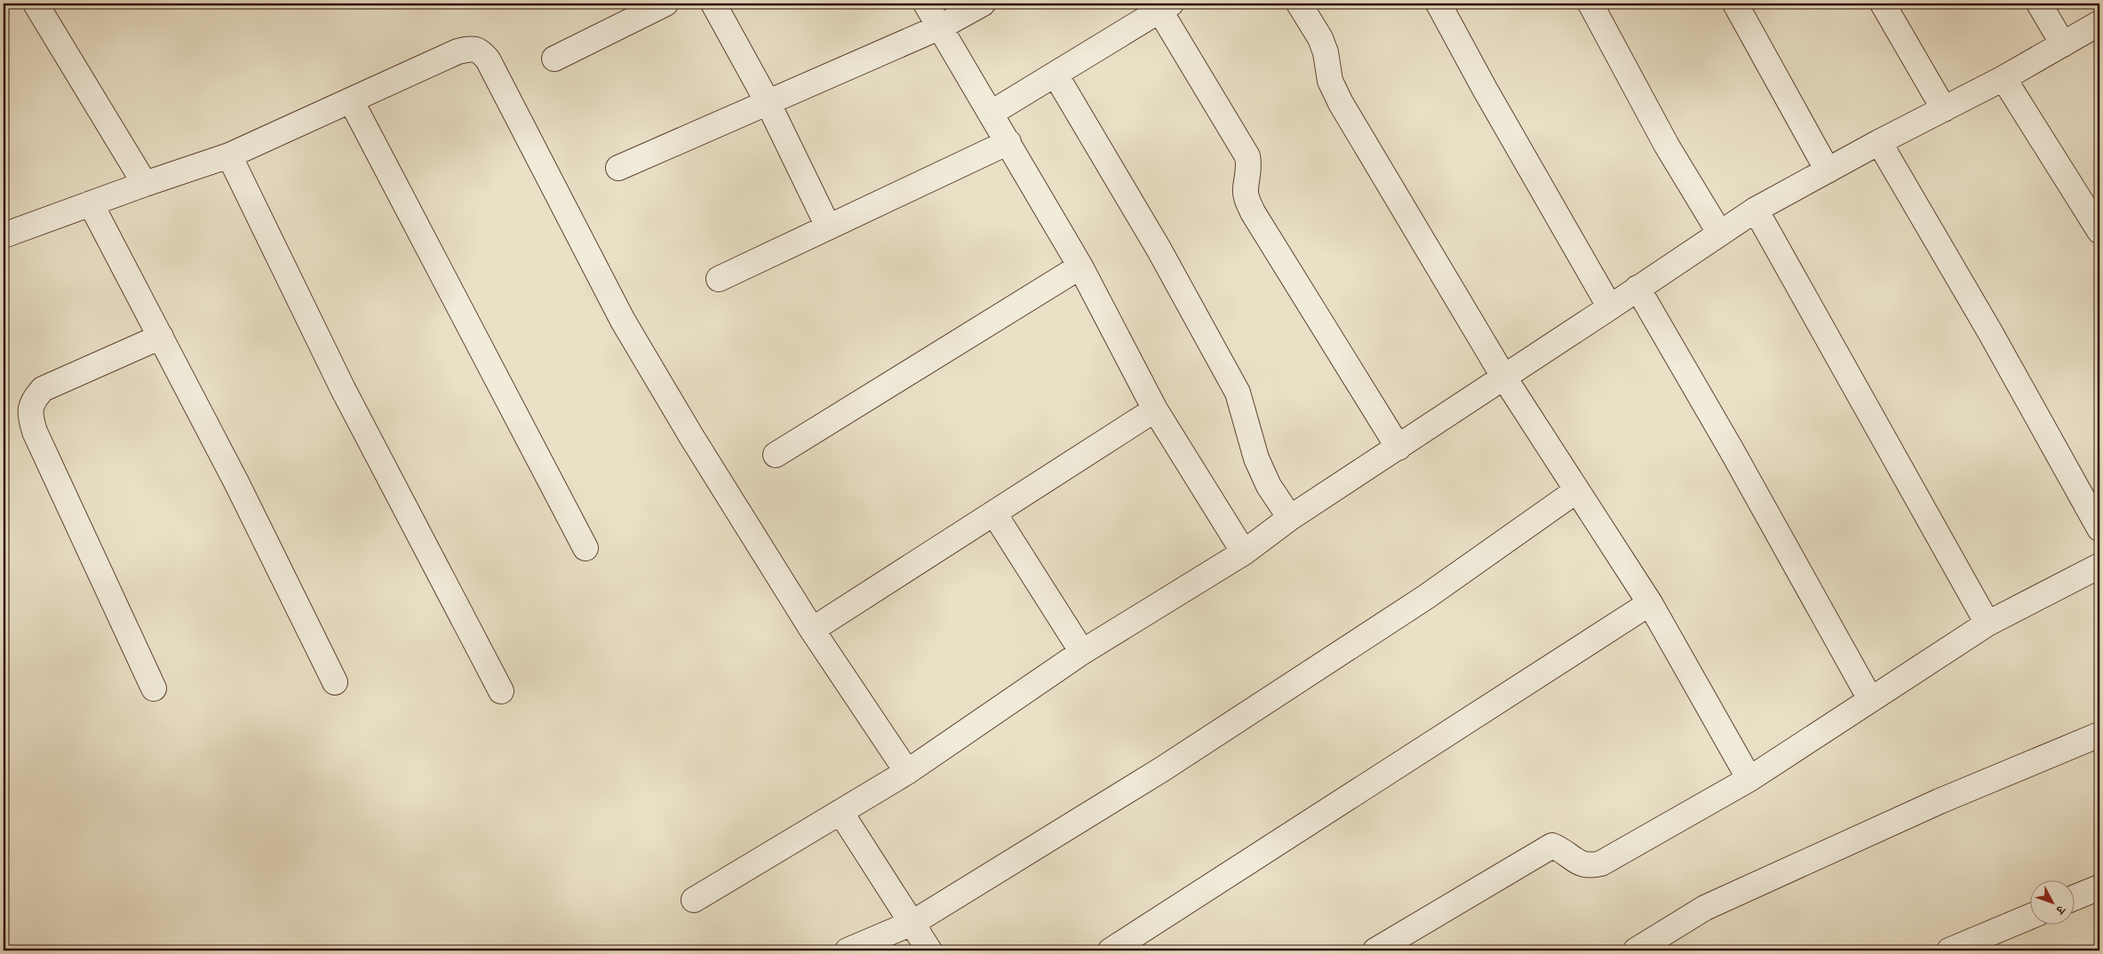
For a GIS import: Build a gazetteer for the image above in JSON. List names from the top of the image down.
{
  "north": "bottom right"
}
